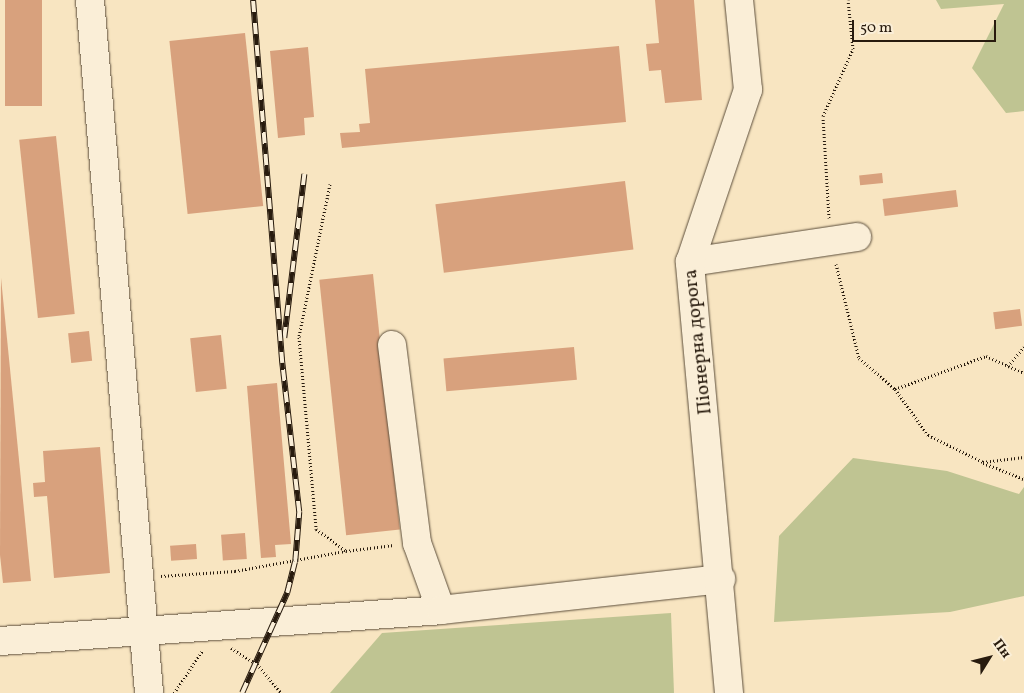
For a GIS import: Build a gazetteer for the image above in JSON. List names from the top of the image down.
{
  "streets": {
    "street": ["Піонерна дорога"]
  },
  "scale_bar": "50 m",
  "north": "top right"
}
